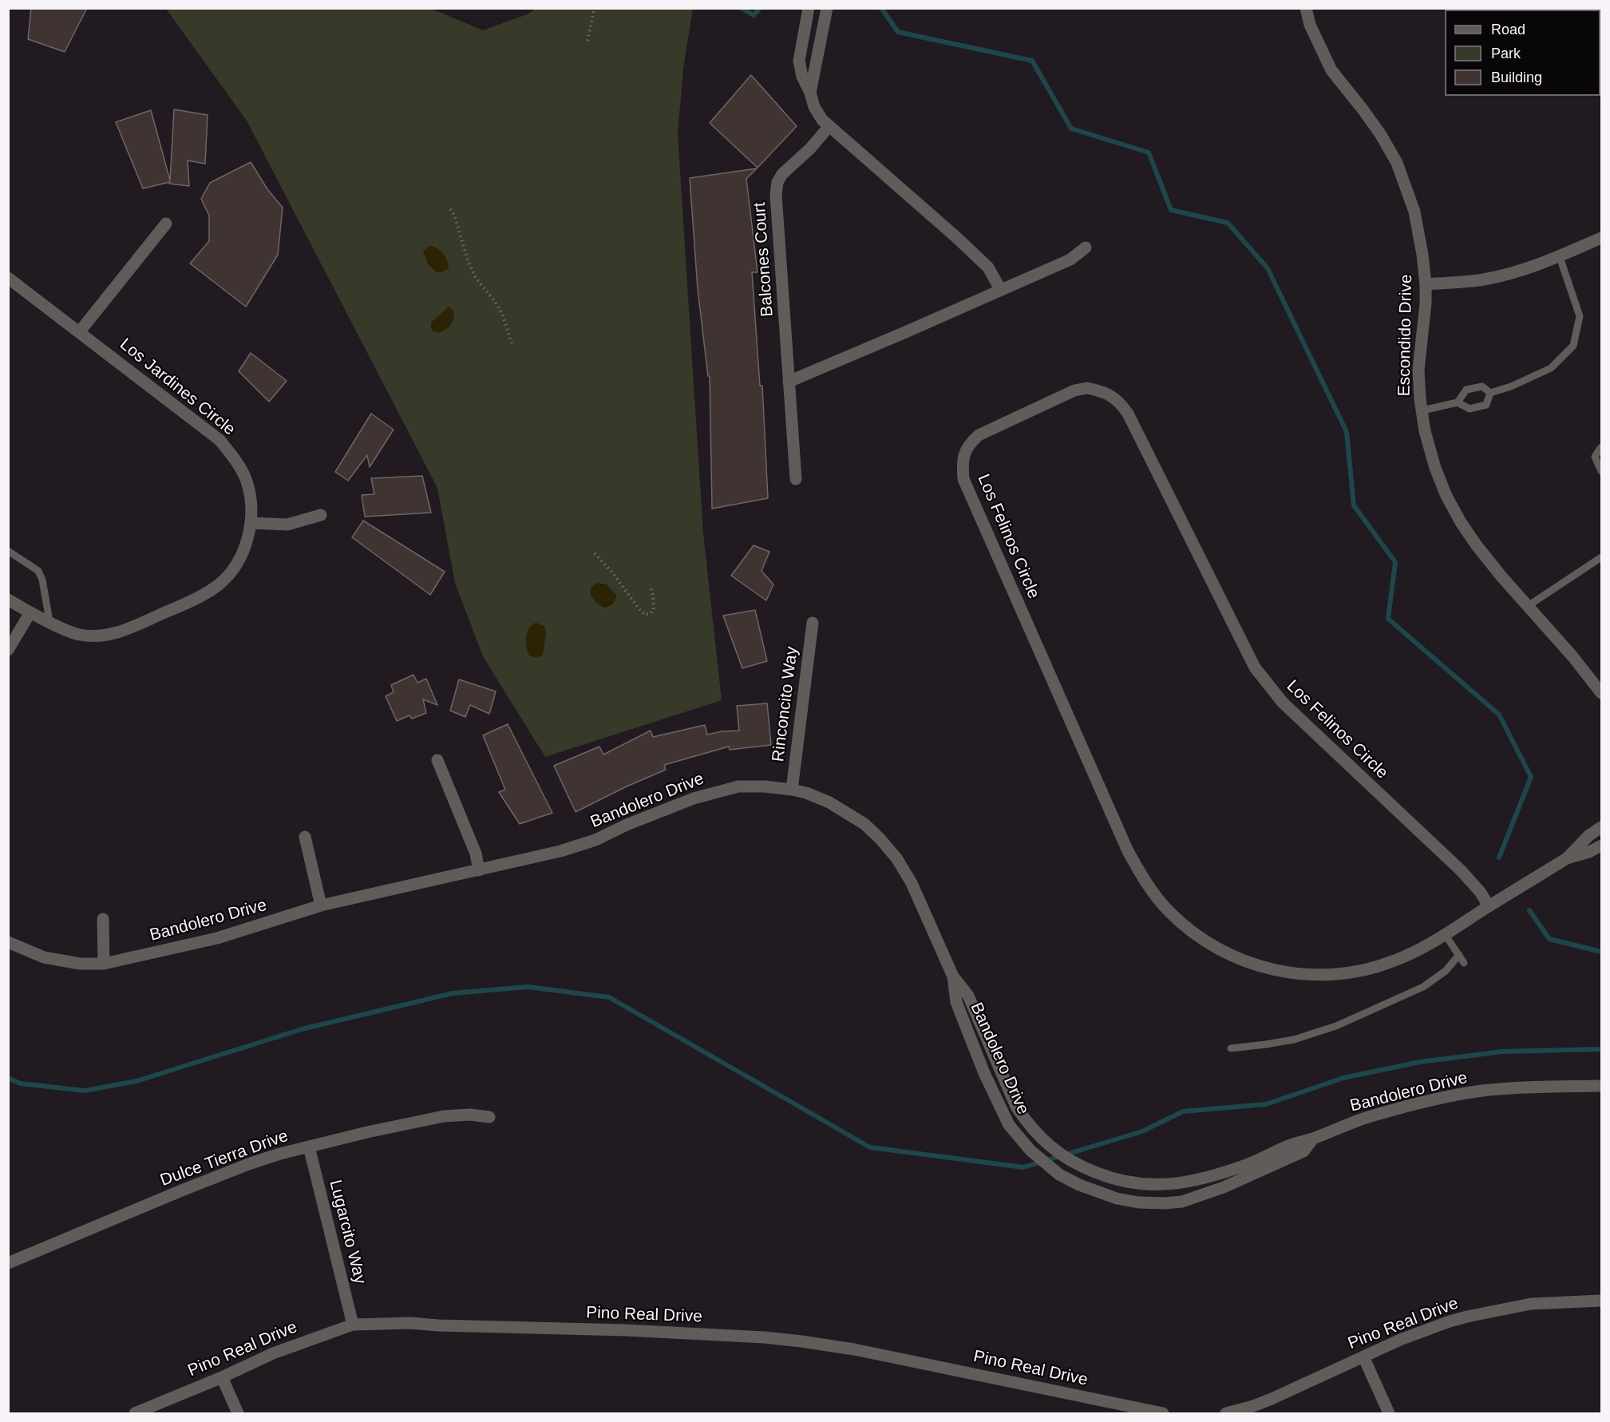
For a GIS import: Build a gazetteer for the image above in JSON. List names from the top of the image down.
{
  "streets": {
    "street": [
      "Balcones Court",
      "Escondido Drive",
      "Los Jardines Circle",
      "Los Felinos Circle",
      "Rinconcito Way",
      "Bandolero Drive",
      "Dulce Tierra Drive",
      "Lugarcito Way",
      "Pino Real Drive"
    ]
  },
  "crossings": [
    ["Rinconcito Way", "Bandolero Drive"],
    ["Dulce Tierra Drive", "Lugarcito Way"],
    ["Lugarcito Way", "Pino Real Drive"]
  ],
  "legend": ["Road", "Park", "Building"]
}
